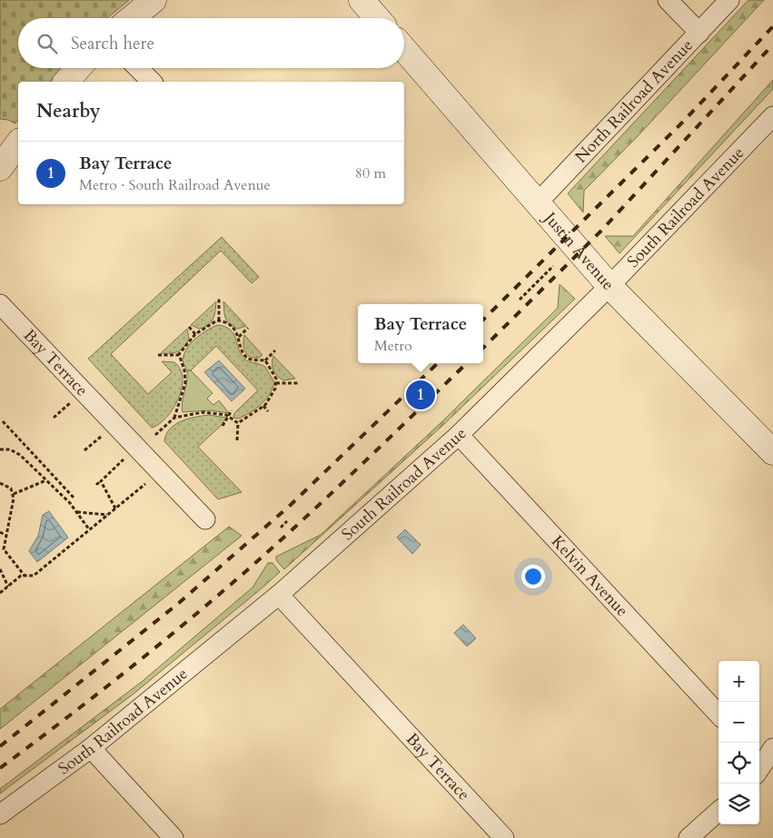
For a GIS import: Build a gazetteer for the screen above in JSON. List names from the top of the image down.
{
  "streets": {
    "street": [
      "North Railroad Avenue",
      "South Railroad Avenue",
      "Justin Avenue",
      "Bay Terrace",
      "Kelvin Avenue"
    ]
  },
  "crossings": [
    ["North Railroad Avenue", "Justin Avenue"],
    ["South Railroad Avenue", "Justin Avenue"],
    ["South Railroad Avenue", "Bay Terrace"],
    ["South Railroad Avenue", "Kelvin Avenue"]
  ],
  "page": {
    "search": "Search here",
    "heading": "Nearby",
    "list": [
      {
        "mark": "1",
        "name": "Bay Terrace",
        "note": "Metro · South Railroad Avenue",
        "value": "80 m"
      }
    ],
    "popup": ["Bay Terrace", "Metro"],
    "pins": "1",
    "map_buttons": ["+", "−"]
  }
}
